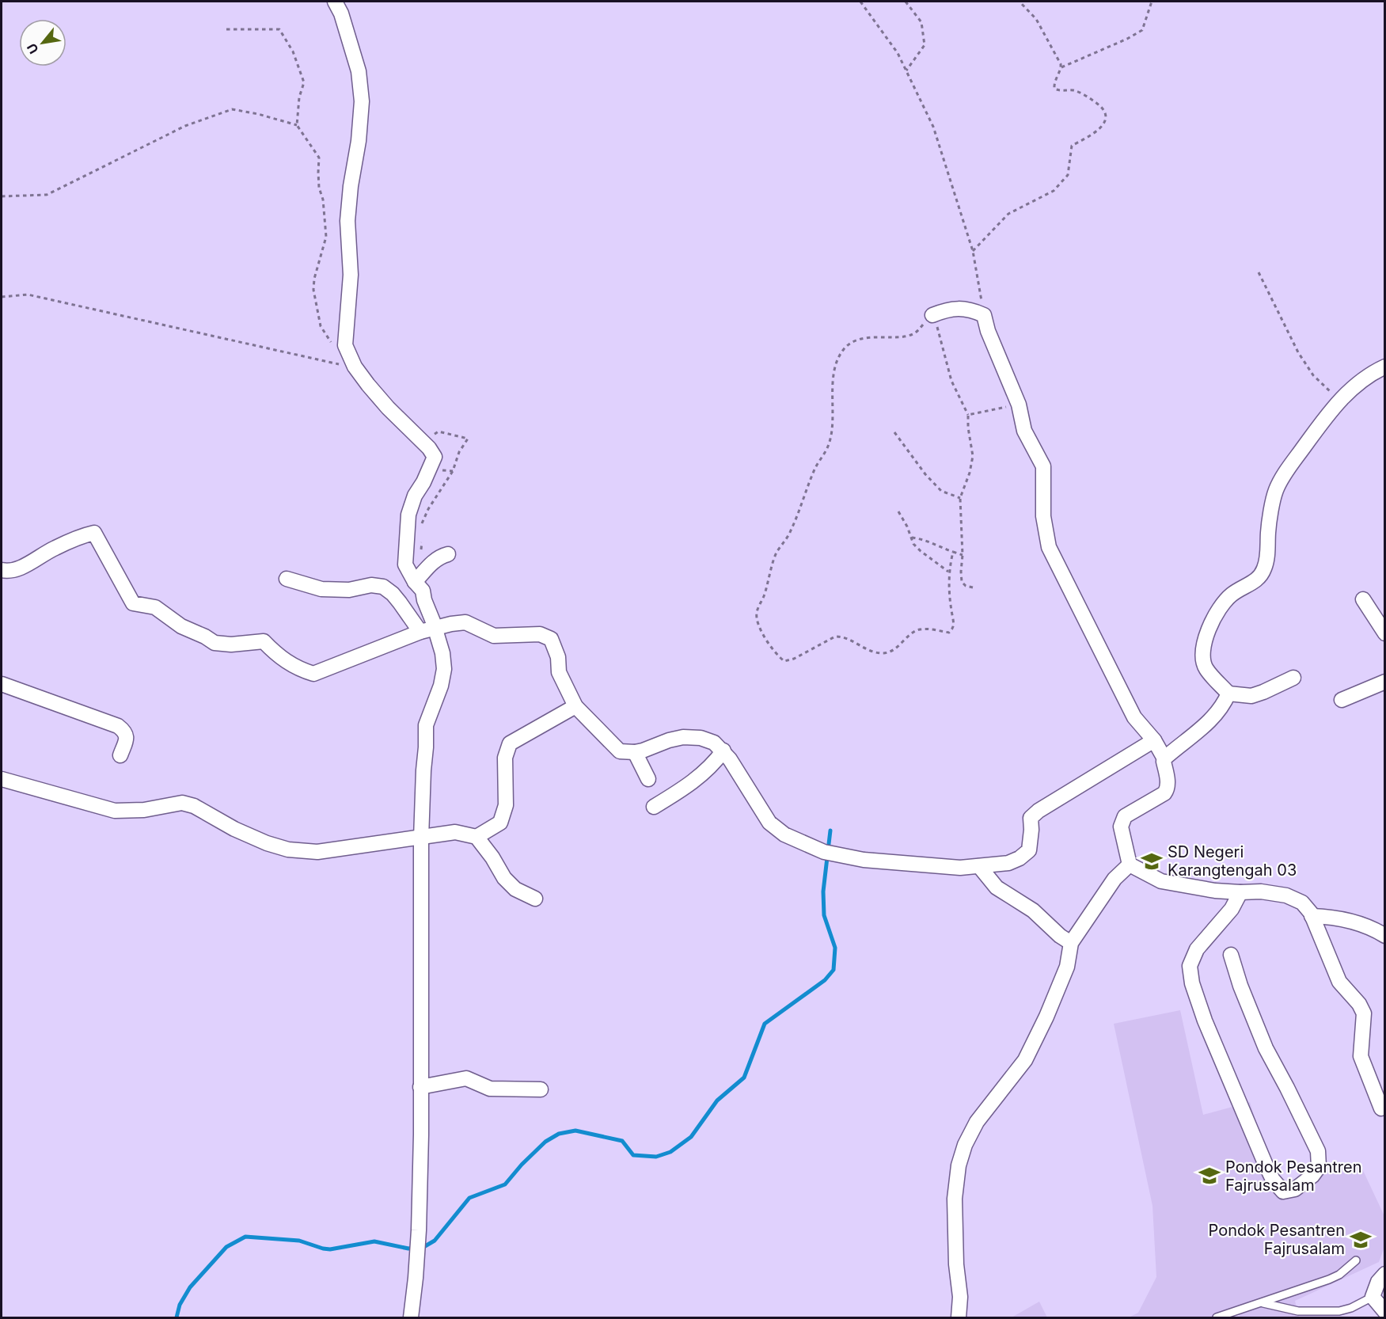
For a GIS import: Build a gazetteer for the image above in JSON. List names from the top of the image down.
{
  "places": {
    "school or university": ["SD Negeri Karangtengah 03", "Pondok Pesantren Fajrussalam", "Pondok Pesantren Fajrusalam"]
  },
  "north": "bottom left"
}
